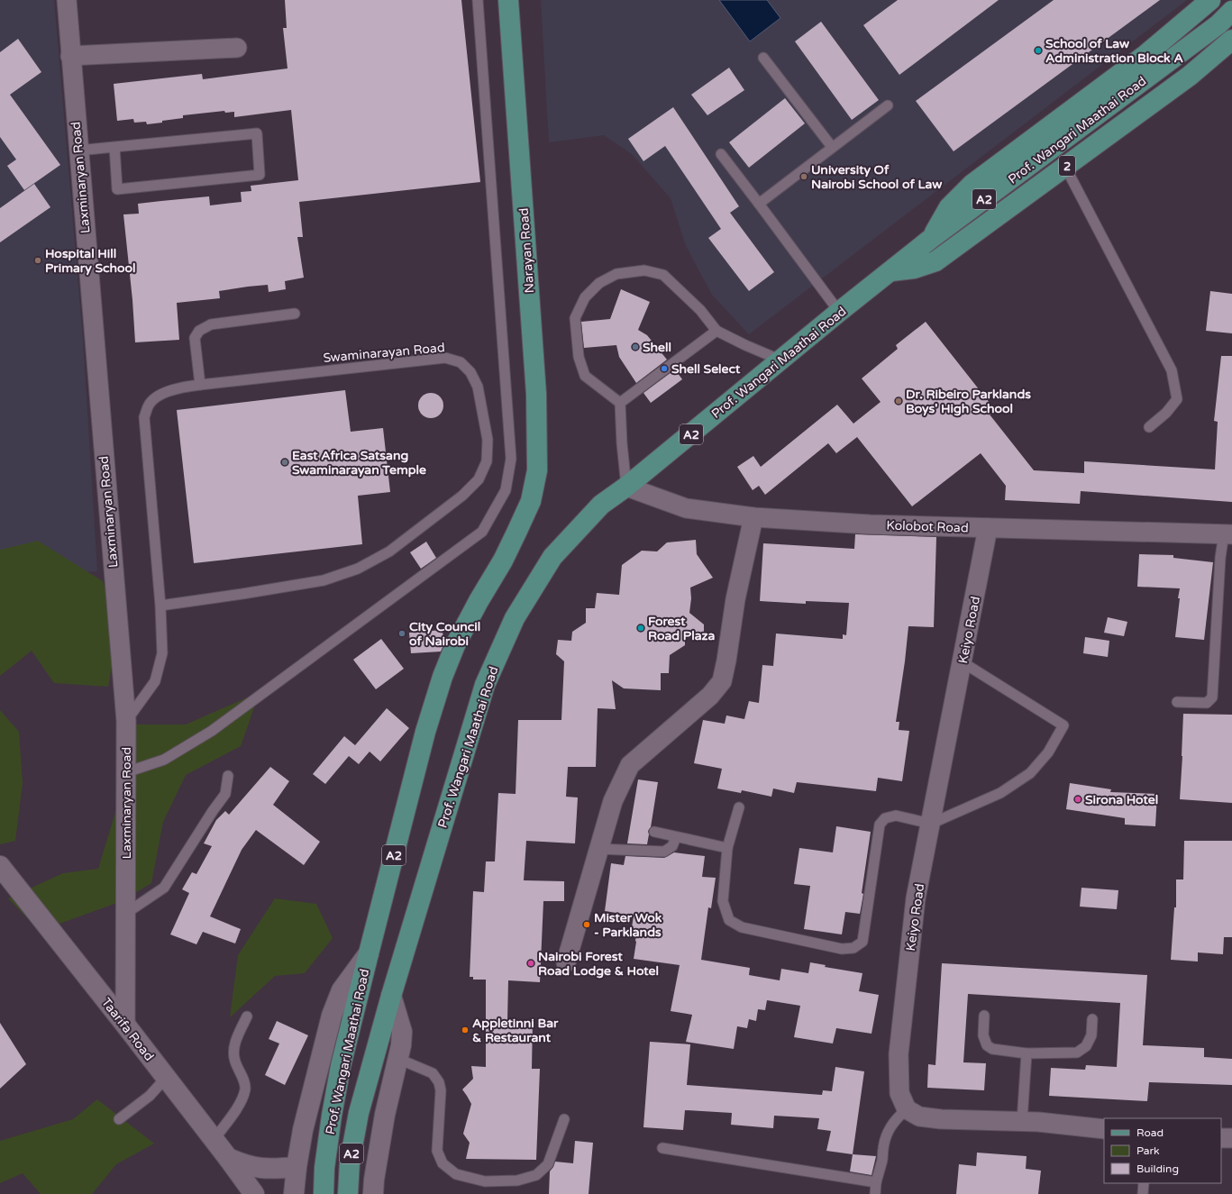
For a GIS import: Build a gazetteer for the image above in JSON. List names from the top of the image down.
{
  "streets": {
    "main road": [
      "Prof. Wangari Maathai Road",
      "2",
      "A2",
      "Narayan Road",
      "Taarifa Road"
    ],
    "street": ["Laxminaryan Road", "Kolobot Road", "Keiyo Road"],
    "lane": ["Swaminarayan Road"]
  },
  "crossings": [
    ["Prof. Wangari Maathai Road", "2"],
    ["Prof. Wangari Maathai Road", "Narayan Road"],
    ["Prof. Wangari Maathai Road", "Kolobot Road"],
    ["Laxminaryan Road", "Swaminarayan Road"],
    ["Laxminaryan Road", "Taarifa Road"],
    ["Kolobot Road", "Keiyo Road"]
  ],
  "places": [
    "School of Law Administration Block A",
    "University Of Nairobi School of Law",
    "Hospital Hill Primary School",
    "Shell",
    "Shell Select",
    "Dr. Ribeiro Parklands Boys' High School",
    "East Africa Satsang Swaminarayan Temple",
    "Forest Road Plaza",
    "City Council of Nairobi",
    "Sirona Hotel",
    "Mister Wok - Parklands",
    "Nairobi Forest Road Lodge & Hotel",
    "Appletinni Bar & Restaurant"
  ],
  "legend": ["Road", "Park", "Building"]
}
